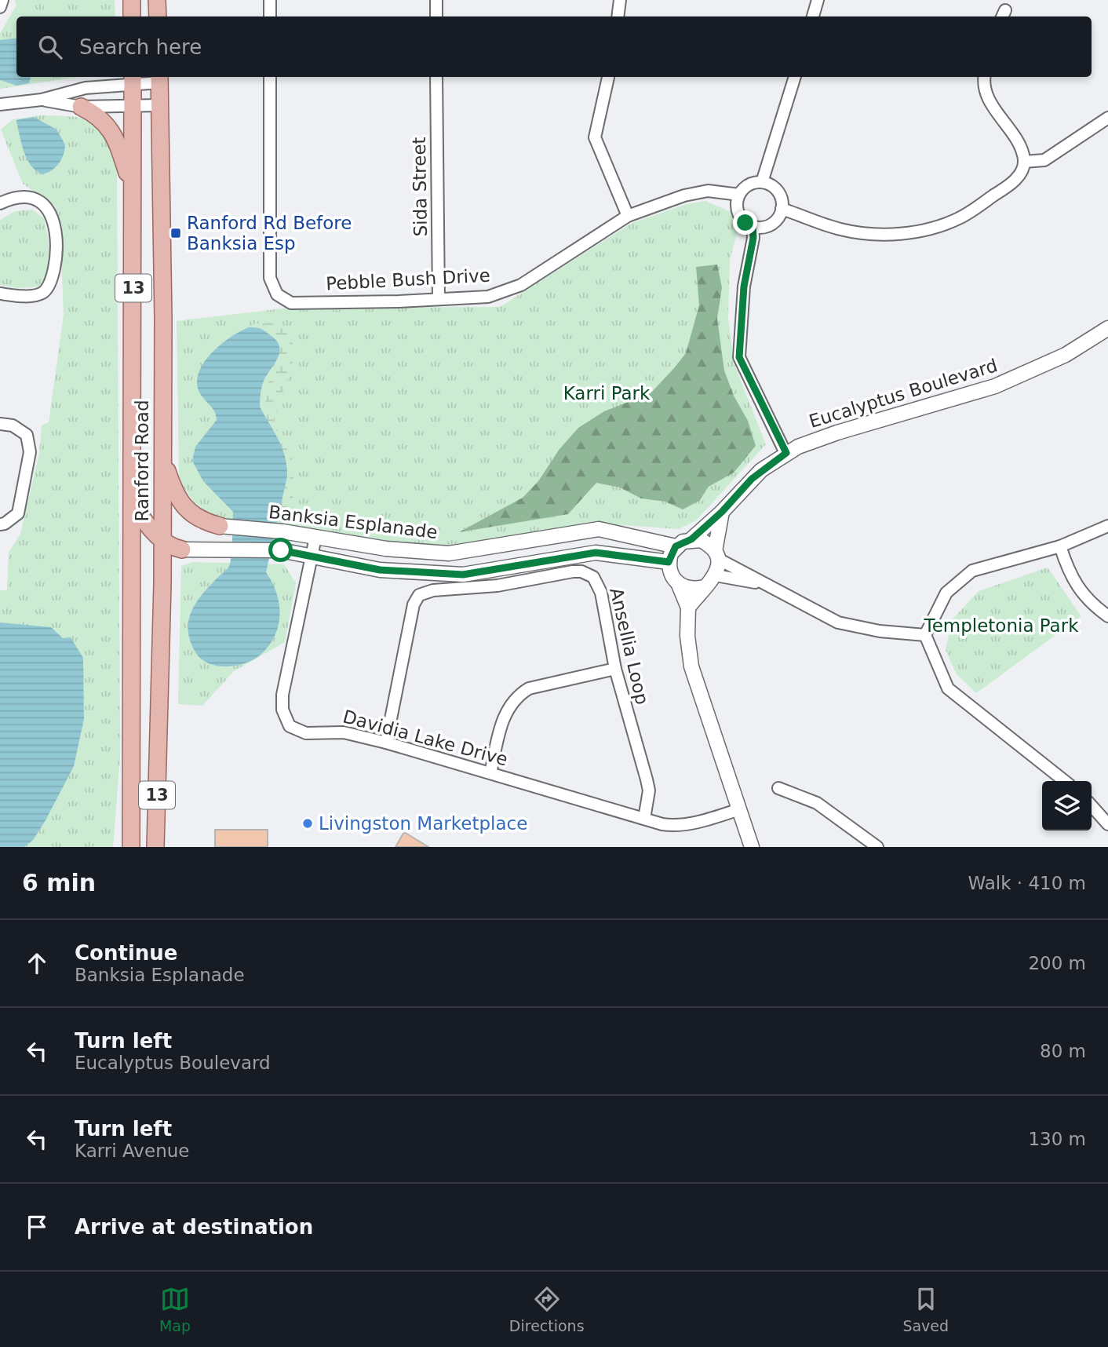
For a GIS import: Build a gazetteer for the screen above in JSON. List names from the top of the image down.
{
  "streets": {
    "main road": ["13", "Ranford Road"],
    "street": [
      "Sida Street",
      "Pebble Bush Drive",
      "Eucalyptus Boulevard",
      "Banksia Esplanade",
      "Ansellia Loop",
      "Davidia Lake Drive"
    ]
  },
  "crossings": [
    ["Sida Street", "Pebble Bush Drive"],
    ["Eucalyptus Boulevard", "Banksia Esplanade"],
    ["Banksia Esplanade", "Davidia Lake Drive"],
    ["Ansellia Loop", "Davidia Lake Drive"]
  ],
  "parks": ["Karri Park", "Templetonia Park"],
  "places": {
    "transit": ["Ranford Rd Before Banksia Esp"],
    "other": ["Livingston Marketplace"]
  },
  "page": {
    "search": "Search here",
    "heading": ["6 min", "Walk · 410 m"],
    "list": [
      ["Continue", "Banksia Esplanade", "200 m"],
      ["Turn left", "Eucalyptus Boulevard", "80 m"],
      ["Turn left", "Karri Avenue", "130 m"],
      "Arrive at destination"
    ],
    "nav": ["Map", "Directions", "Saved"]
  }
}
